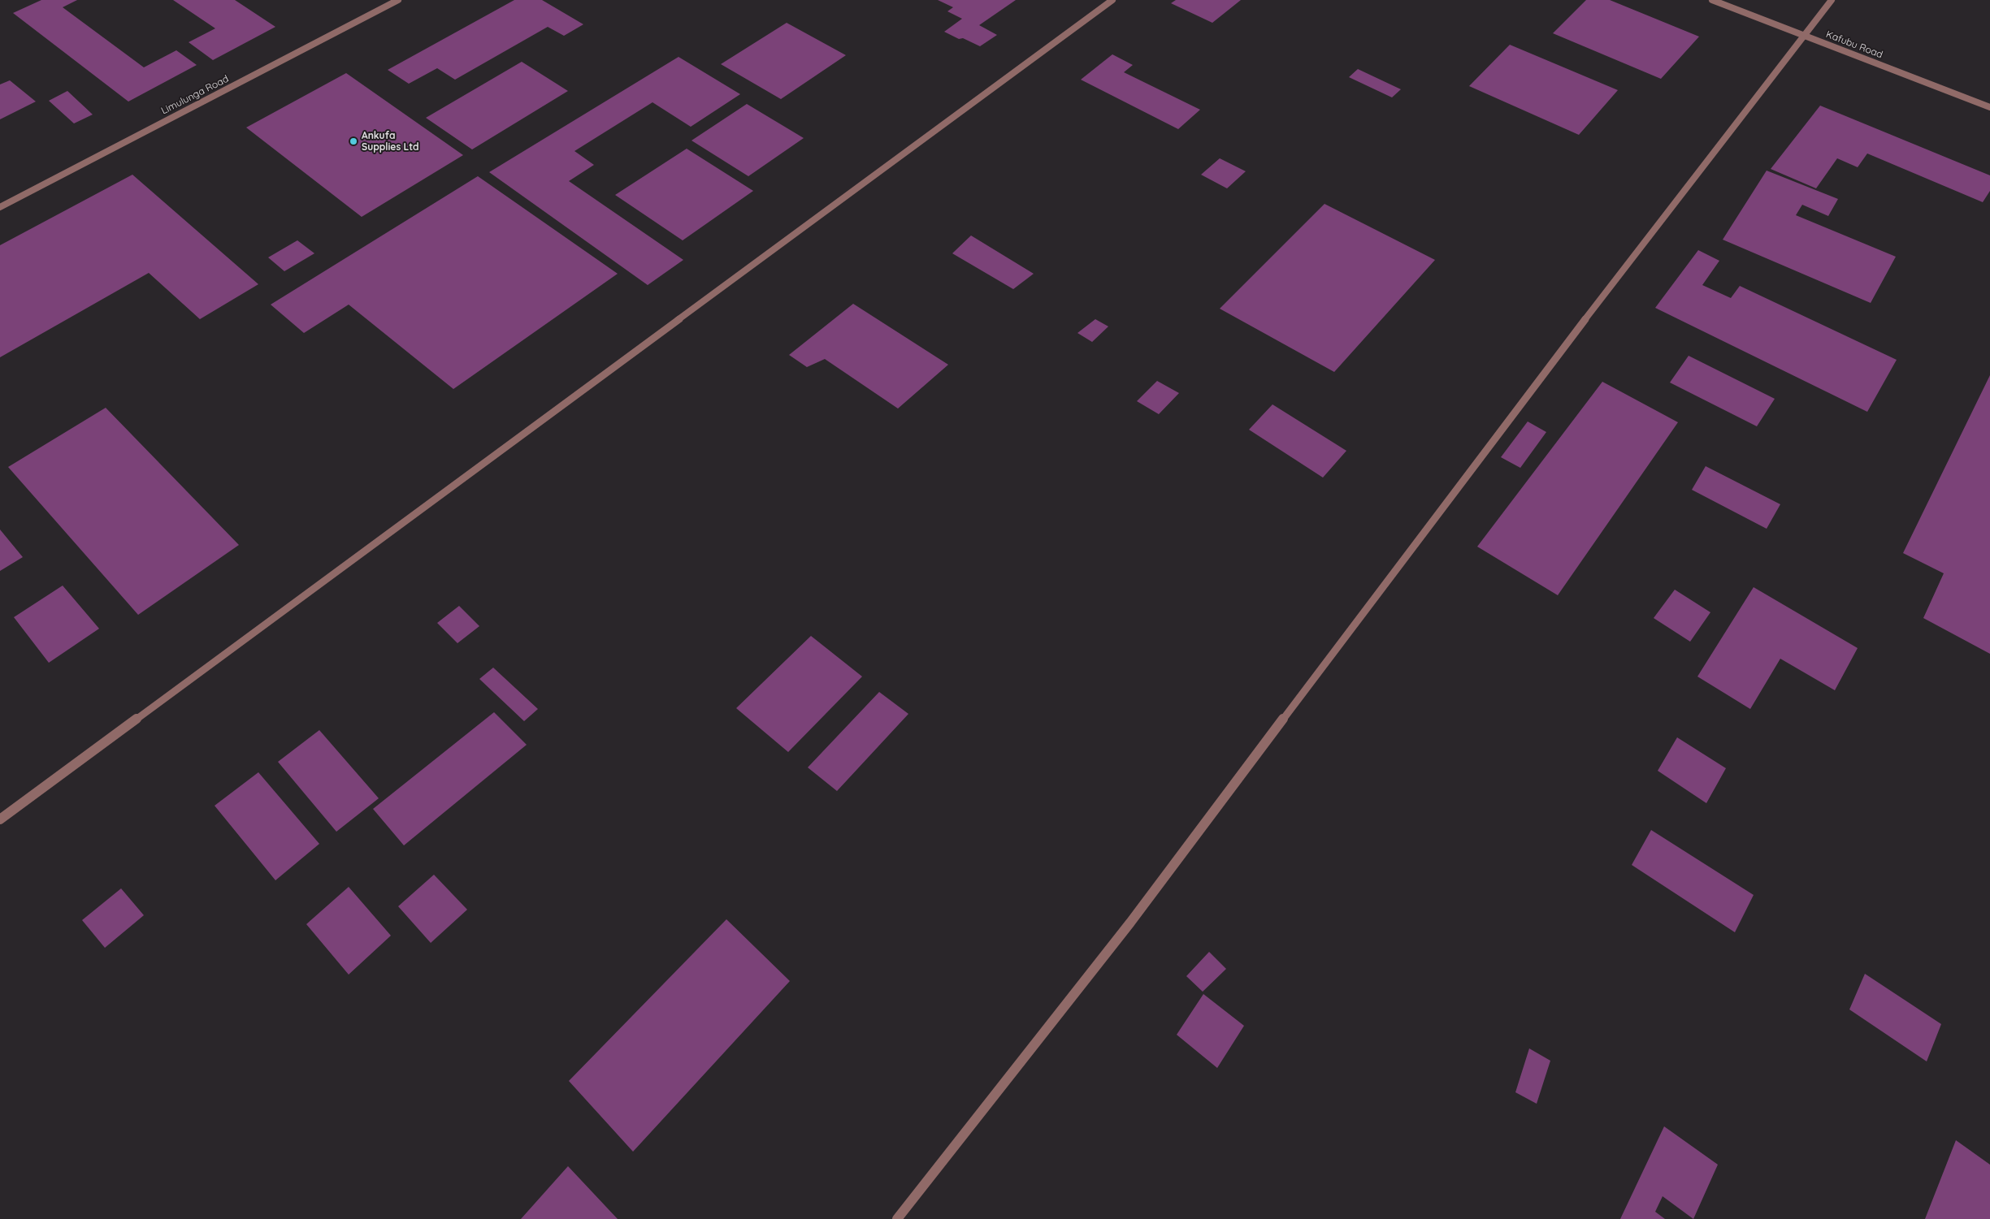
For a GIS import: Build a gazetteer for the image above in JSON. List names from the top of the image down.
{
  "streets": {
    "street": ["Kafubu Road", "Limulunga Road"]
  },
  "places": ["Ankufa Supplies Ltd"]
}
